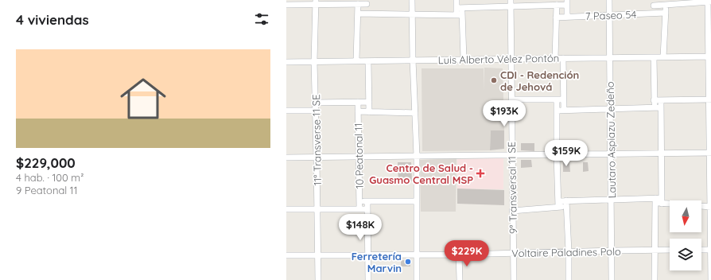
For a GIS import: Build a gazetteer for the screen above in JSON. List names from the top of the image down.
{
  "streets": {
    "street": [
      "7 Paseo 54",
      "Luis Alberto Vélez Pontón",
      "11° Transverse 11 SE",
      "Lautaro Aspiazu Zedeño",
      "10 Peatonal 11",
      "9° Transversal 11 SE",
      "Voltaire Paladines Polo"
    ]
  },
  "crossings": [
    ["7 Paseo 54", "Lautaro Aspiazu Zedeño"],
    ["Luis Alberto Vélez Pontón", "11° Transverse 11 SE"],
    ["Luis Alberto Vélez Pontón", "Lautaro Aspiazu Zedeño"],
    ["Luis Alberto Vélez Pontón", "10 Peatonal 11"],
    ["Luis Alberto Vélez Pontón", "9° Transversal 11 SE"],
    ["11° Transverse 11 SE", "Voltaire Paladines Polo"],
    ["Lautaro Aspiazu Zedeño", "Voltaire Paladines Polo"],
    ["10 Peatonal 11", "Voltaire Paladines Polo"],
    ["9° Transversal 11 SE", "Voltaire Paladines Polo"]
  ],
  "places": {
    "other": ["CDI - Redención de Jehová", "Ferretería Marvin"],
    "health": ["Centro de Salud - Guasmo Central MSP"]
  },
  "north": "bottom",
  "page": {
    "heading": "4 viviendas",
    "list": [
      {
        "name": "$229,000",
        "note": "4 hab. · 100 m² · 9 Peatonal 11"
      }
    ],
    "price": [
      "$193K",
      "$159K",
      "$148K",
      "$229K"
    ]
  }
}
